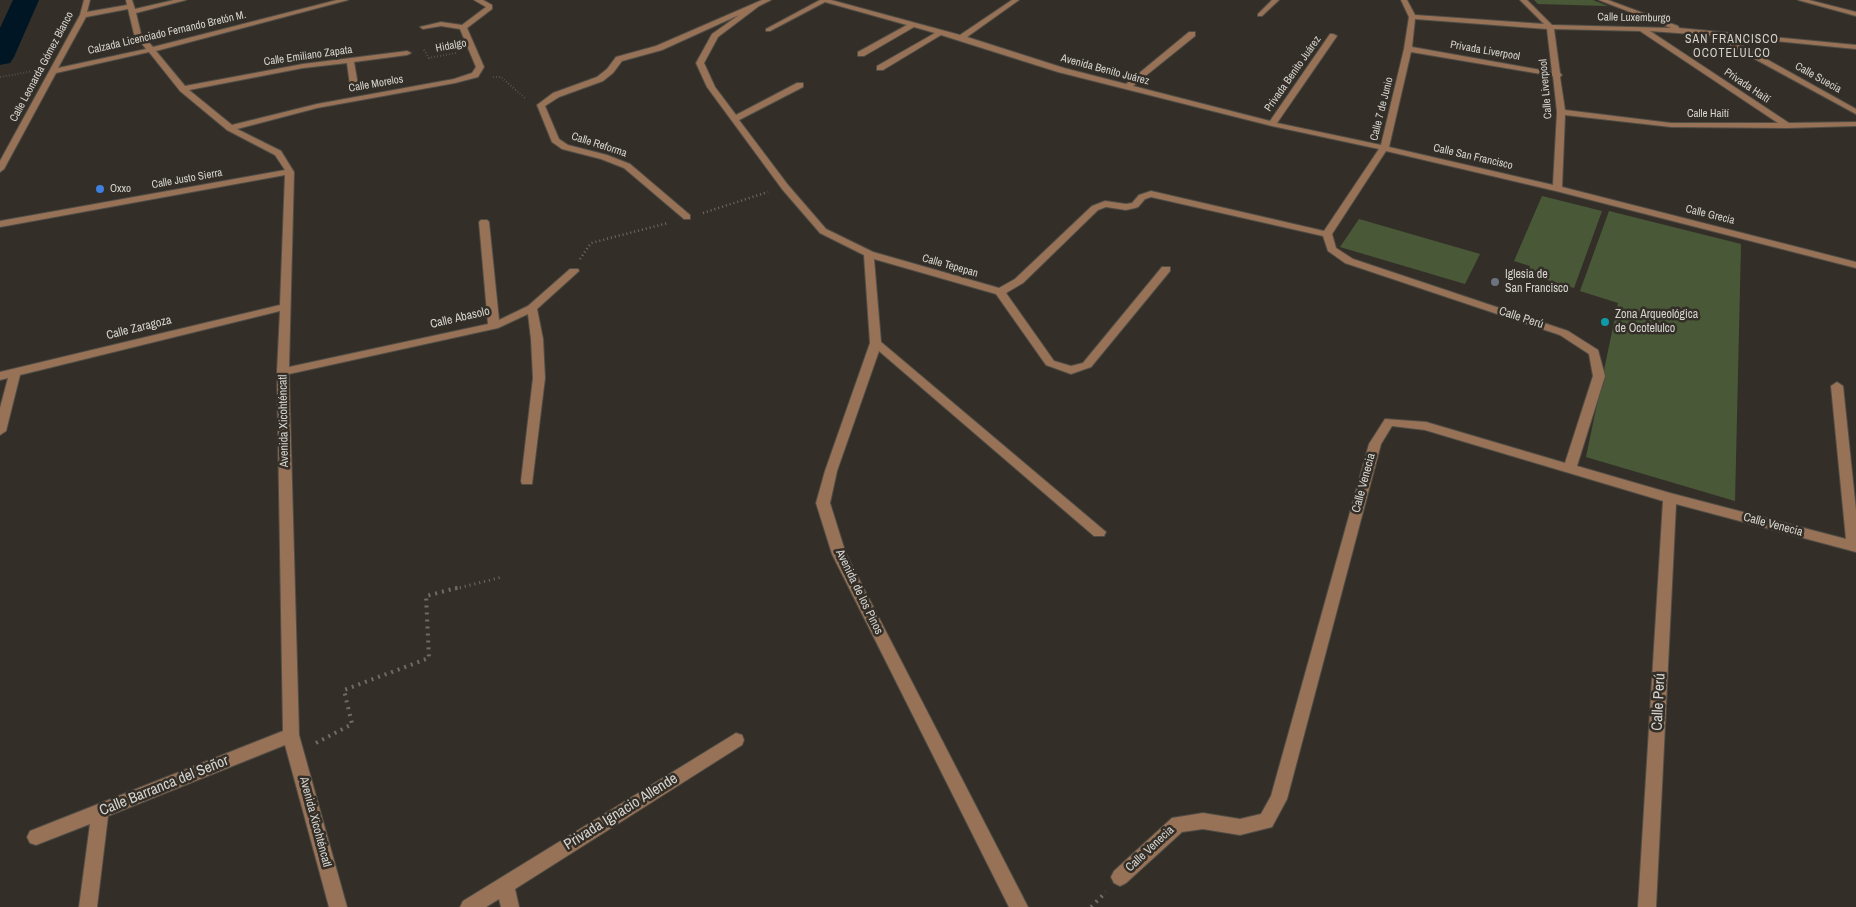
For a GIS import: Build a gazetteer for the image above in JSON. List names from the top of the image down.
{
  "streets": {
    "street": [
      "Calle Luxemburgo",
      "Calzada Licenciado Fernando Bretón M.",
      "Privada Liverpool",
      "Calle Emiliano Zapata",
      "Calle Leonarda Gómez Blanco",
      "Avenida Benito Juárez",
      "Privada Benito Juárez",
      "Calle Suecia",
      "Calle Morelos",
      "Privada Haití",
      "Calle Liverpool",
      "Calle 7 de Junio",
      "Calle Haití",
      "Calle Reforma",
      "Calle San Francisco",
      "Calle Justo Sierra",
      "Calle Grecia",
      "Calle Tepepan",
      "Calle Abasolo",
      "Calle Perú",
      "Calle Zaragoza",
      "Avenida Xicohténcatl",
      "Calle Venecia",
      "Avenida de los Pinos",
      "Calle Barranca del Señor",
      "Privada Ignacio Allende"
    ],
    "path": ["Hidalgo"]
  },
  "crossings": [
    ["Calle Luxemburgo", "Calle Suecia"],
    ["Calle Luxemburgo", "Privada Haití"],
    ["Calle Luxemburgo", "Calle Liverpool"],
    ["Calle Luxemburgo", "Calle 7 de Junio"],
    ["Calzada Licenciado Fernando Bretón M.", "Calle Leonarda Gómez Blanco"],
    ["Hidalgo", "Calle Emiliano Zapata"],
    ["Privada Liverpool", "Calle Liverpool"],
    ["Privada Liverpool", "Calle 7 de Junio"],
    ["Avenida Benito Juárez", "Privada Benito Juárez"],
    ["Avenida Benito Juárez", "Calle 7 de Junio"],
    ["Avenida Benito Juárez", "Calle San Francisco"],
    ["Privada Haití", "Calle Haití"],
    ["Calle Liverpool", "Calle Haití"],
    ["Calle Liverpool", "Calle San Francisco"],
    ["Calle Liverpool", "Calle Grecia"],
    ["Calle 7 de Junio", "Calle San Francisco"],
    ["Calle 7 de Junio", "Calle Perú"],
    ["Calle San Francisco", "Calle Grecia"],
    ["Calle Justo Sierra", "Avenida Xicohténcatl"],
    ["Calle Tepepan", "Avenida de los Pinos"],
    ["Calle Abasolo", "Avenida Xicohténcatl"],
    ["Calle Perú", "Calle Venecia"],
    ["Calle Zaragoza", "Avenida Xicohténcatl"],
    ["Avenida Xicohténcatl", "Calle Barranca del Señor"]
  ],
  "districts": ["SAN FRANCISCO OCOTELULCO"],
  "places": ["Oxxo", "Iglesia de San Francisco", "Zona Arqueológica de Ocotelulco"]
}
